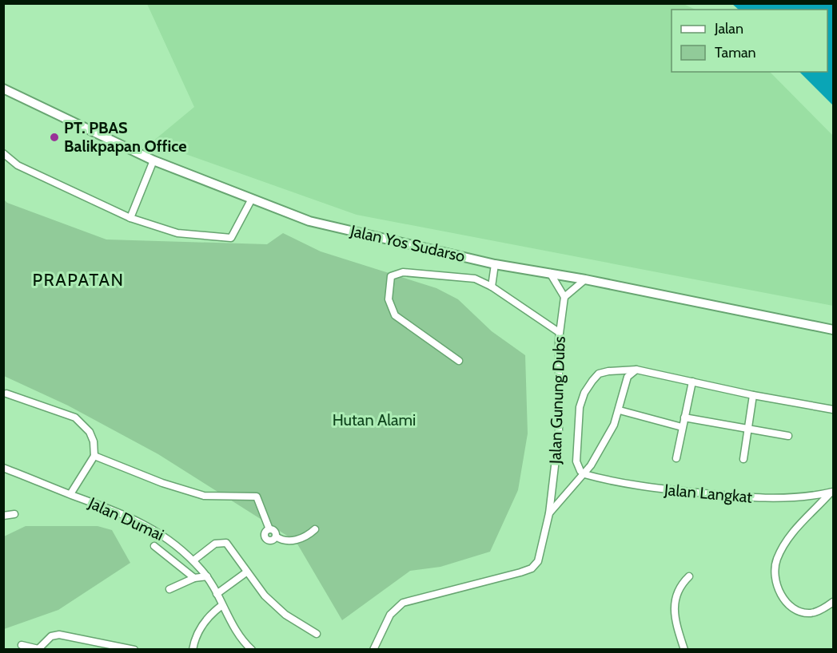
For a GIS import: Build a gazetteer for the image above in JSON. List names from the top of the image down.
{
  "streets": {
    "main road": ["Jalan Yos Sudarso"],
    "street": ["Jalan Gunung Dubs", "Jalan Langkat", "Jalan Dumai"]
  },
  "districts": ["PRAPATAN"],
  "parks": ["Hutan Alami"],
  "places": ["PT. PBAS Balikpapan Office"],
  "legend": ["Jalan", "Taman"]
}
